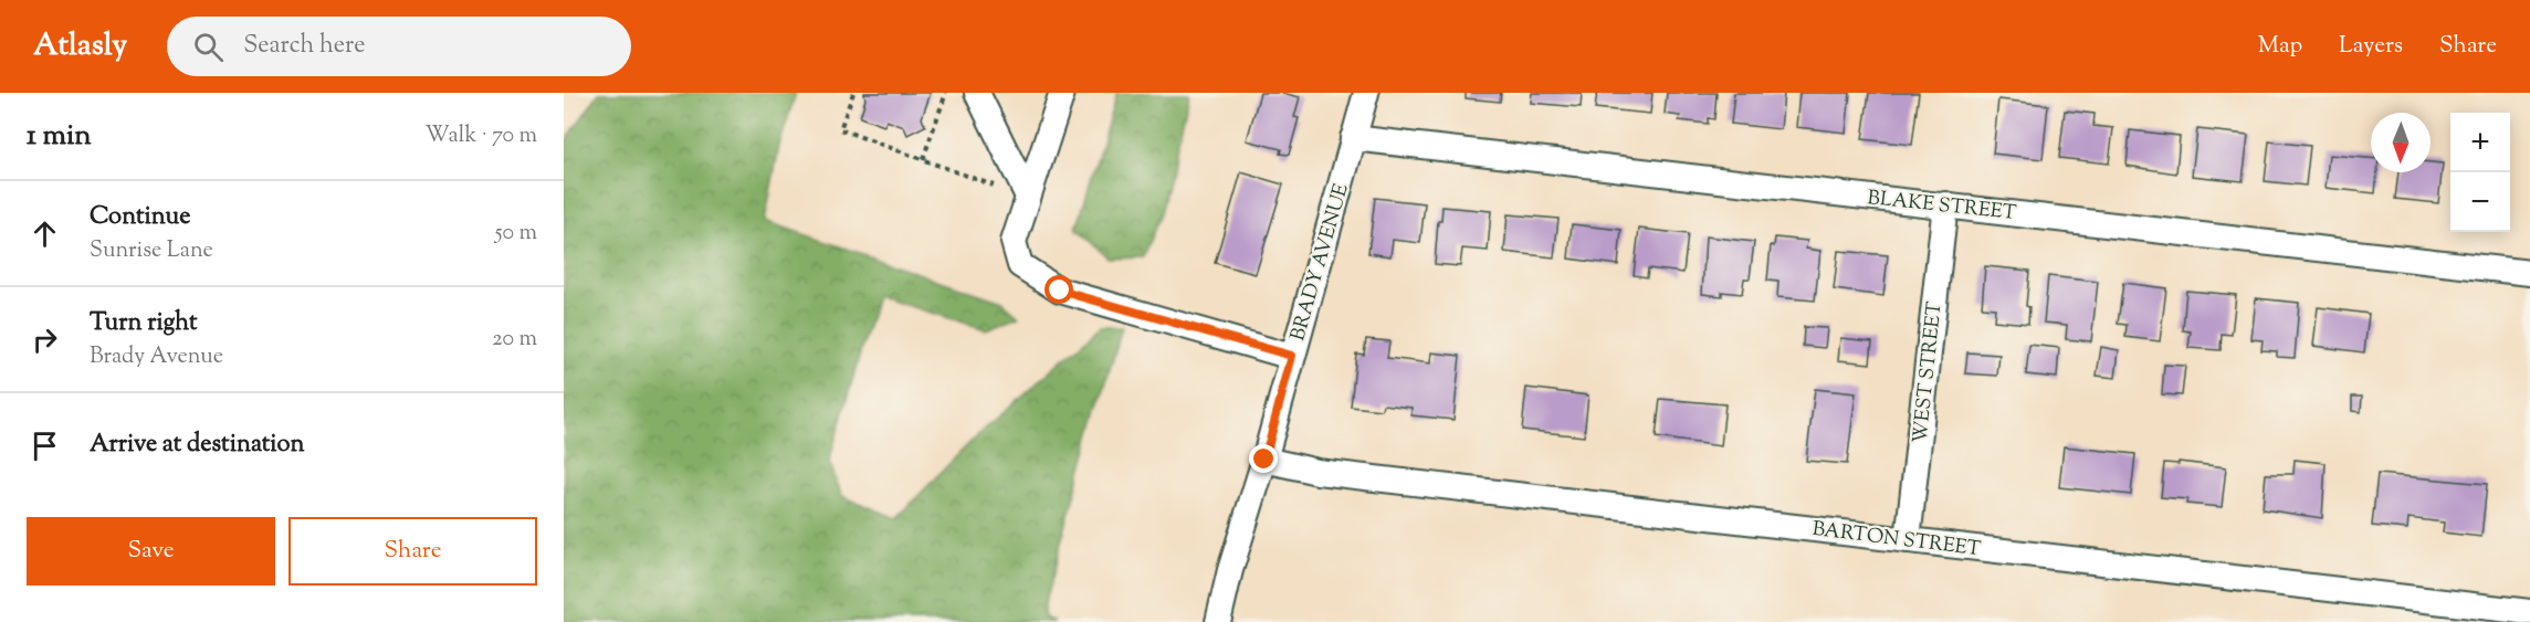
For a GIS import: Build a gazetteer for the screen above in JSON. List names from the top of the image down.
{
  "streets": {
    "street": [
      "BLAKE STREET",
      "BRADY AVENUE",
      "WEST STREET",
      "BARTON STREET"
    ]
  },
  "crossings": [
    ["BLAKE STREET", "BRADY AVENUE"],
    ["BLAKE STREET", "WEST STREET"],
    ["BRADY AVENUE", "BARTON STREET"],
    ["WEST STREET", "BARTON STREET"]
  ],
  "north": "bottom",
  "page": {
    "header": "Atlasly",
    "search": "Search here",
    "nav": ["Map", "Layers", "Share"],
    "heading": ["1 min", "Walk · 70 m"],
    "map_buttons": ["+", "−"],
    "list": [
      ["Continue", "Sunrise Lane", "50 m"],
      ["Turn right", "Brady Avenue", "20 m"],
      "Arrive at destination"
    ],
    "buttons": ["Save", "Share"]
  }
}
